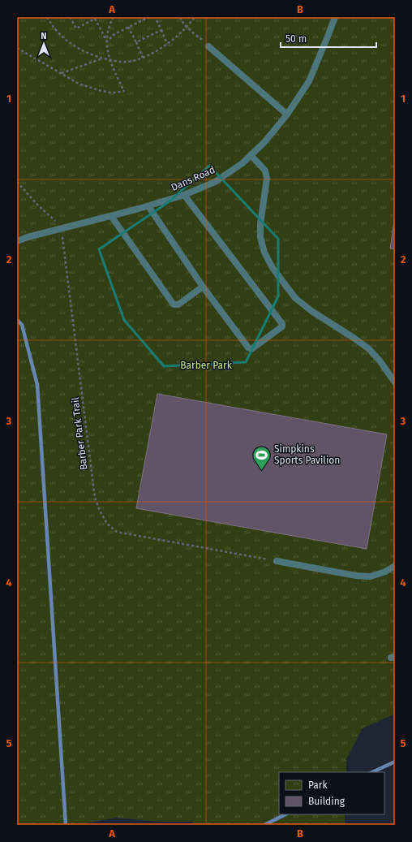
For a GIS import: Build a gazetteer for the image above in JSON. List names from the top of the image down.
{
  "streets": {
    "lane": ["Dans Road"],
    "path": ["Barber Park Trail"]
  },
  "crossings": [
    ["Dans Road", "Barber Park Trail"]
  ],
  "parks": ["Barber Park"],
  "places": {
    "sports": ["Simpkins Sports Pavilion"]
  },
  "legend": ["Park", "Building"],
  "scale_bar": "50 m",
  "north": "top",
  "grid": {
    "columns": ["A", "B"],
    "rows": [
      "1",
      "2",
      "3",
      "4",
      "5"
    ]
  }
}
